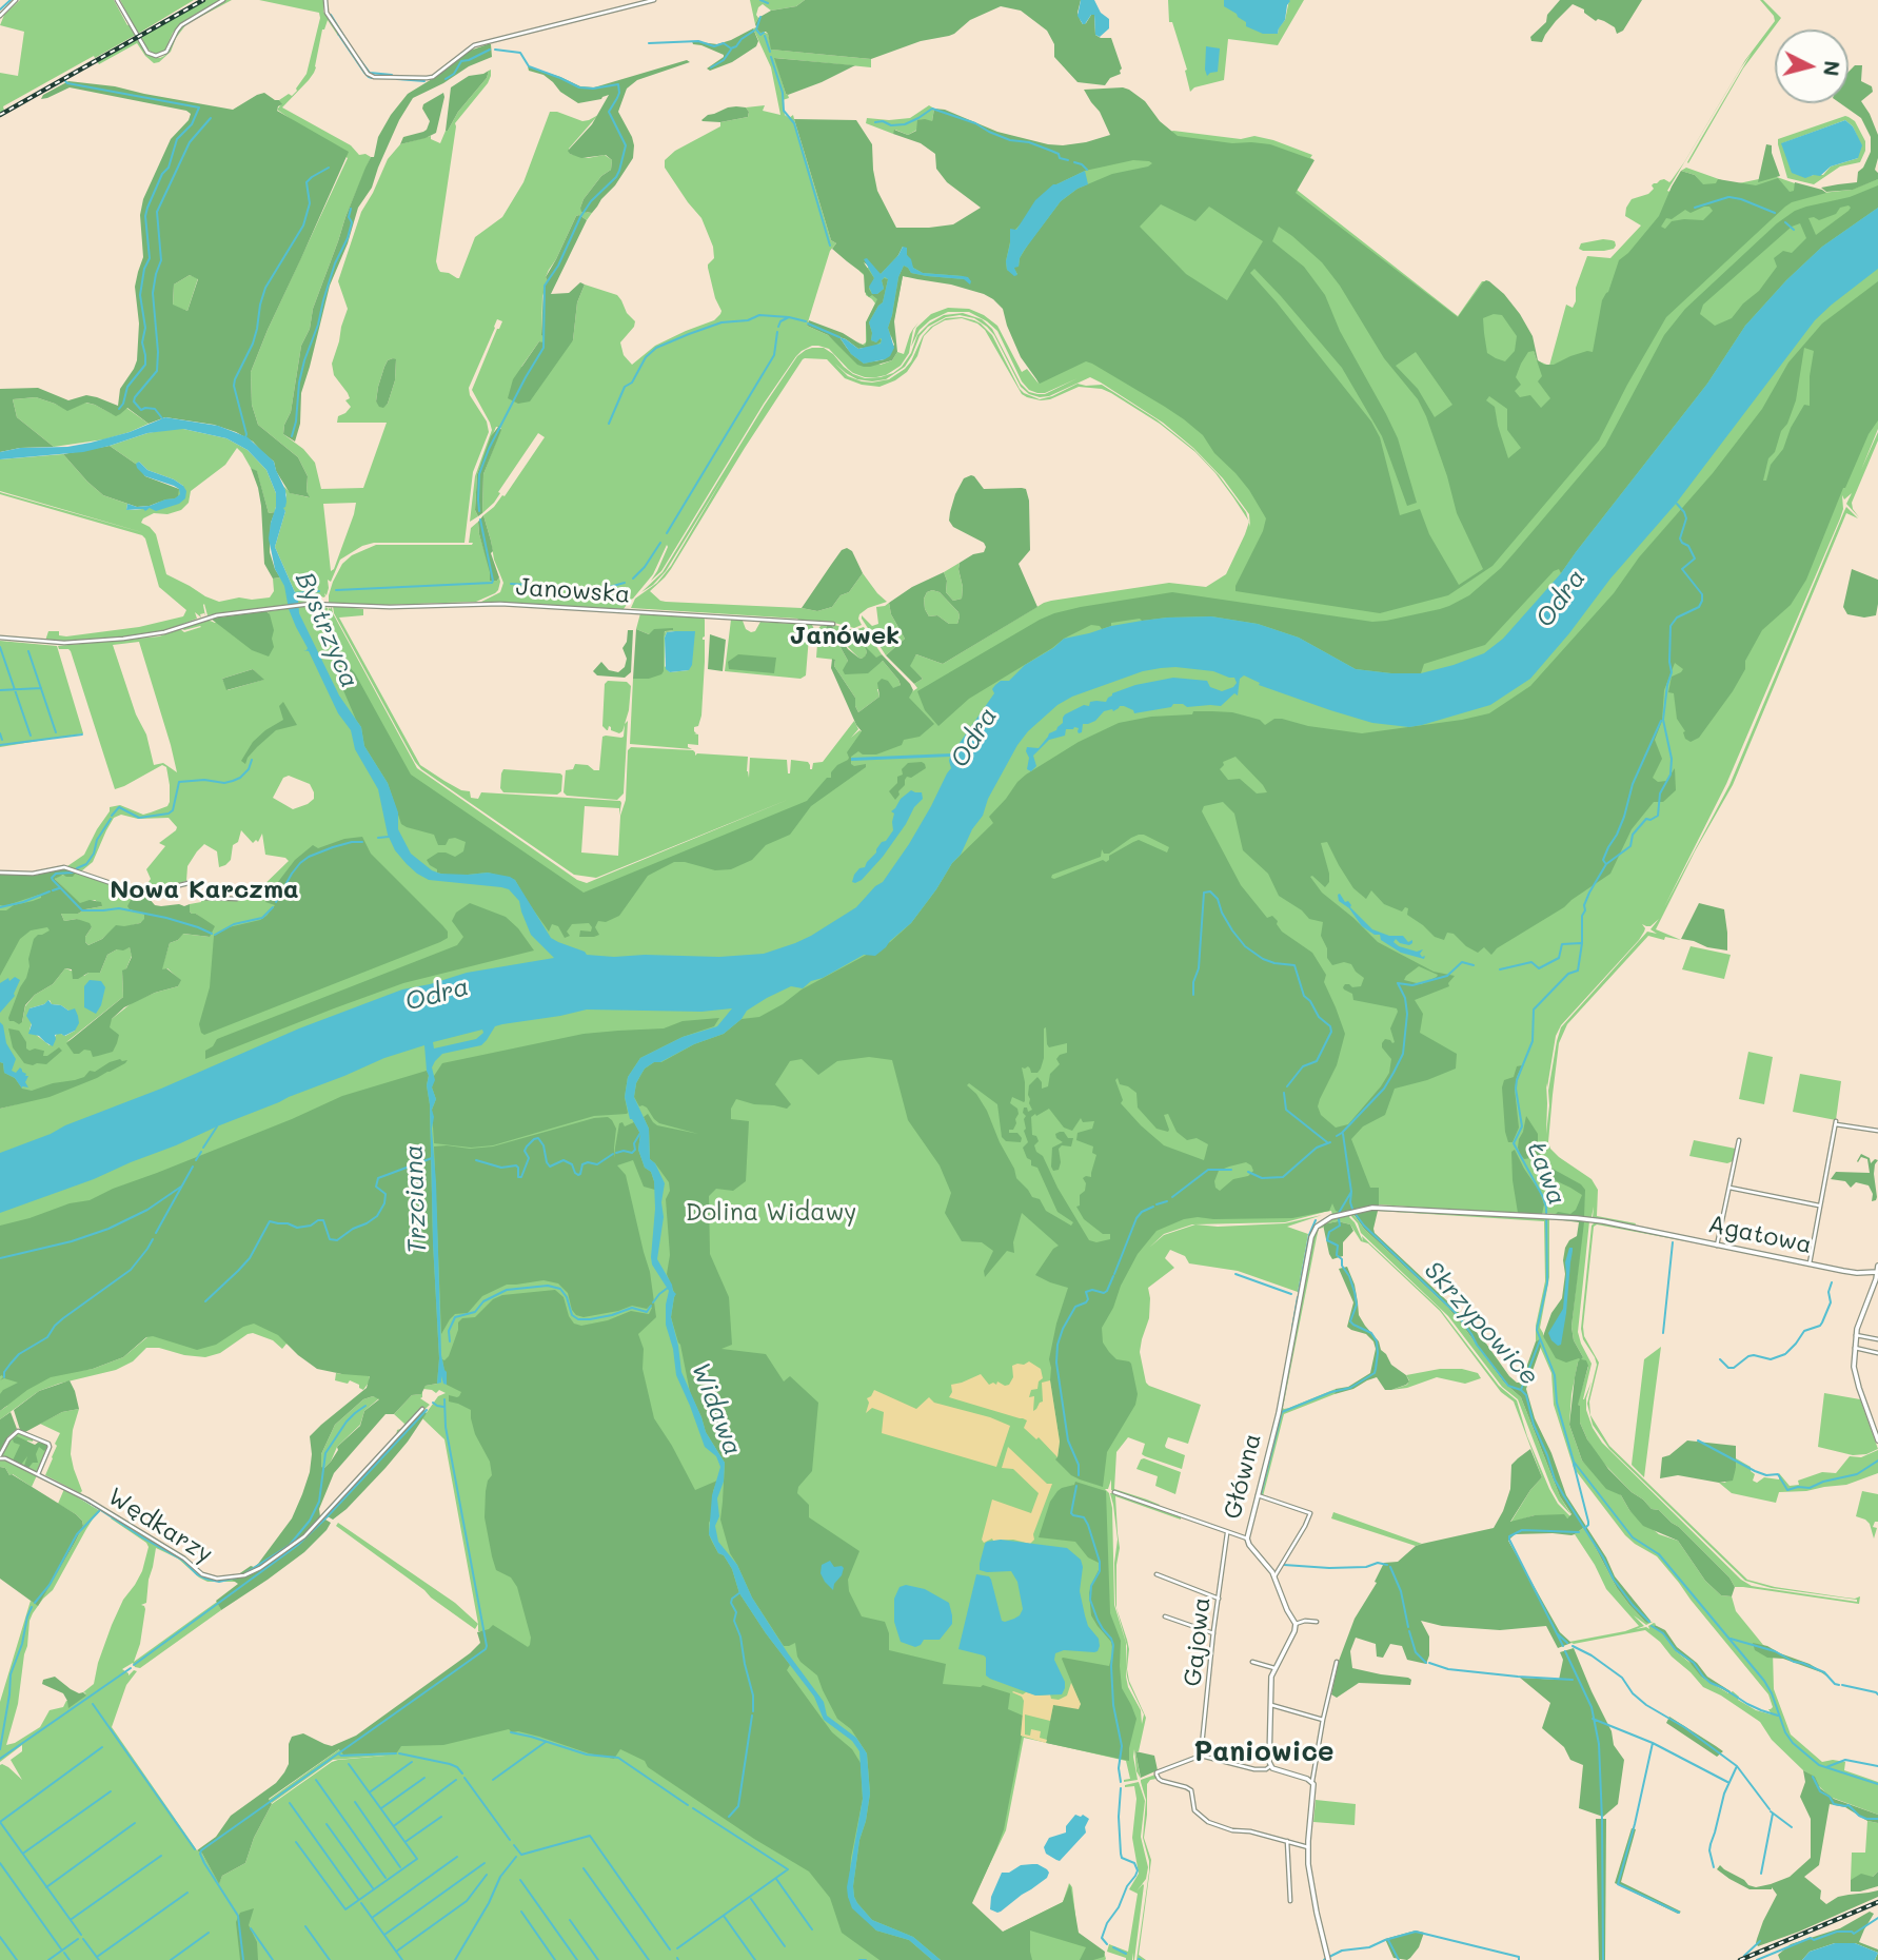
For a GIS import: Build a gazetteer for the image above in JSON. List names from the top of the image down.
{
  "streets": {
    "street": [
      "Janowska",
      "Agatowa",
      "Główna",
      "Wędkarzy",
      "Gajowa"
    ]
  },
  "crossings": [
    ["Agatowa", "Główna"]
  ],
  "districts": ["Janówek", "Nowa Karczma", "Paniowice"],
  "water": [
    "Odra",
    "Bystrzyca",
    "Ława",
    "Trzciana",
    "Skrzypowice",
    "Widawa"
  ],
  "parks": ["Dolina Widawy"],
  "north": "right"
}
